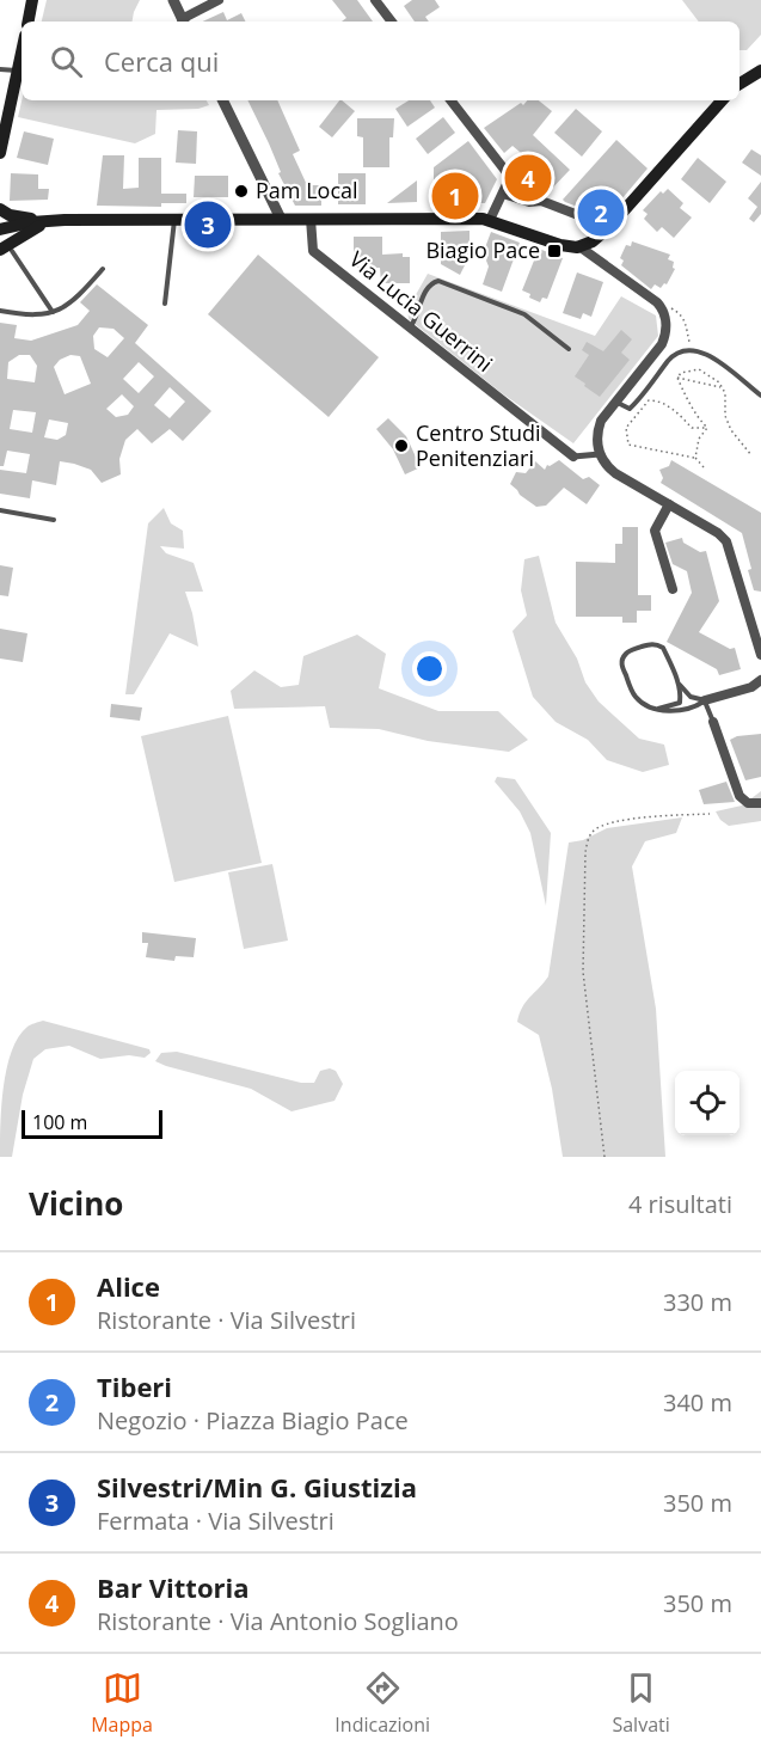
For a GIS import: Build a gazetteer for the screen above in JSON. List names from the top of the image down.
{
  "streets": {
    "street": ["Via Lucia Guerrini"]
  },
  "places": {
    "other": ["Pam Local", "Centro Studi Penitenziari"],
    "transit": ["Biagio Pace"]
  },
  "scale_bar": "100 m",
  "page": {
    "search": "Cerca qui",
    "pins": [
      "4",
      "1",
      "2",
      "3"
    ],
    "scale": "100 m",
    "heading": ["Vicino", "4 risultati"],
    "list": [
      {
        "mark": "1",
        "name": "Alice",
        "note": "Ristorante · Via Silvestri",
        "value": "330 m"
      },
      {
        "mark": "2",
        "name": "Tiberi",
        "note": "Negozio · Piazza Biagio Pace",
        "value": "340 m"
      },
      {
        "mark": "3",
        "name": "Silvestri/Min G. Giustizia",
        "note": "Fermata · Via Silvestri",
        "value": "350 m"
      },
      {
        "mark": "4",
        "name": "Bar Vittoria",
        "note": "Ristorante · Via Antonio Sogliano",
        "value": "350 m"
      }
    ],
    "nav": ["Mappa", "Indicazioni", "Salvati"]
  }
}
